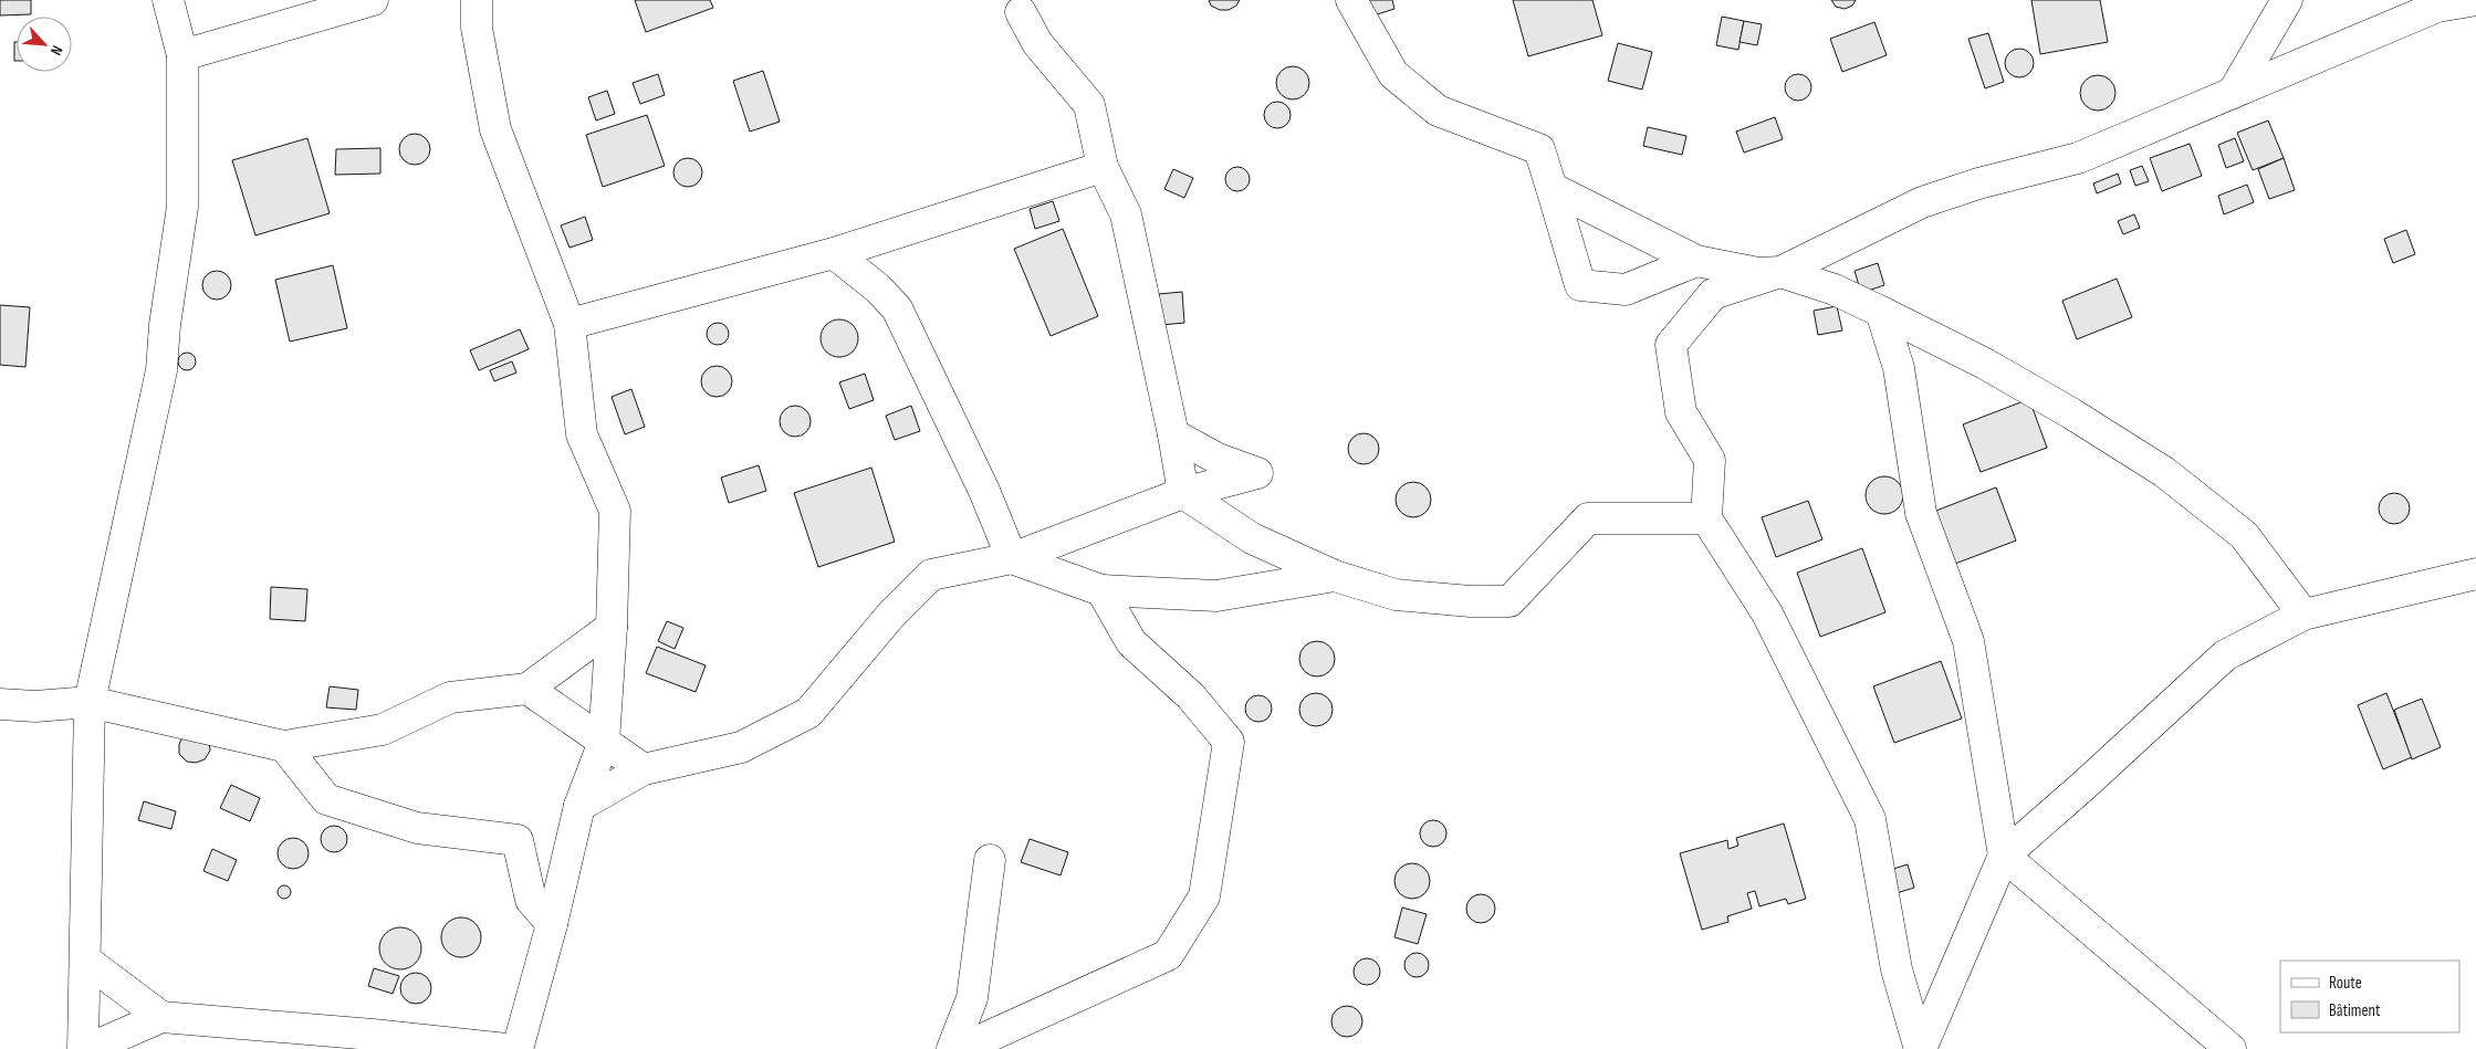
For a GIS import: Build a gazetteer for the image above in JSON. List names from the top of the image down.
{
  "legend": ["Route", "Bâtiment"],
  "north": "bottom right"
}
